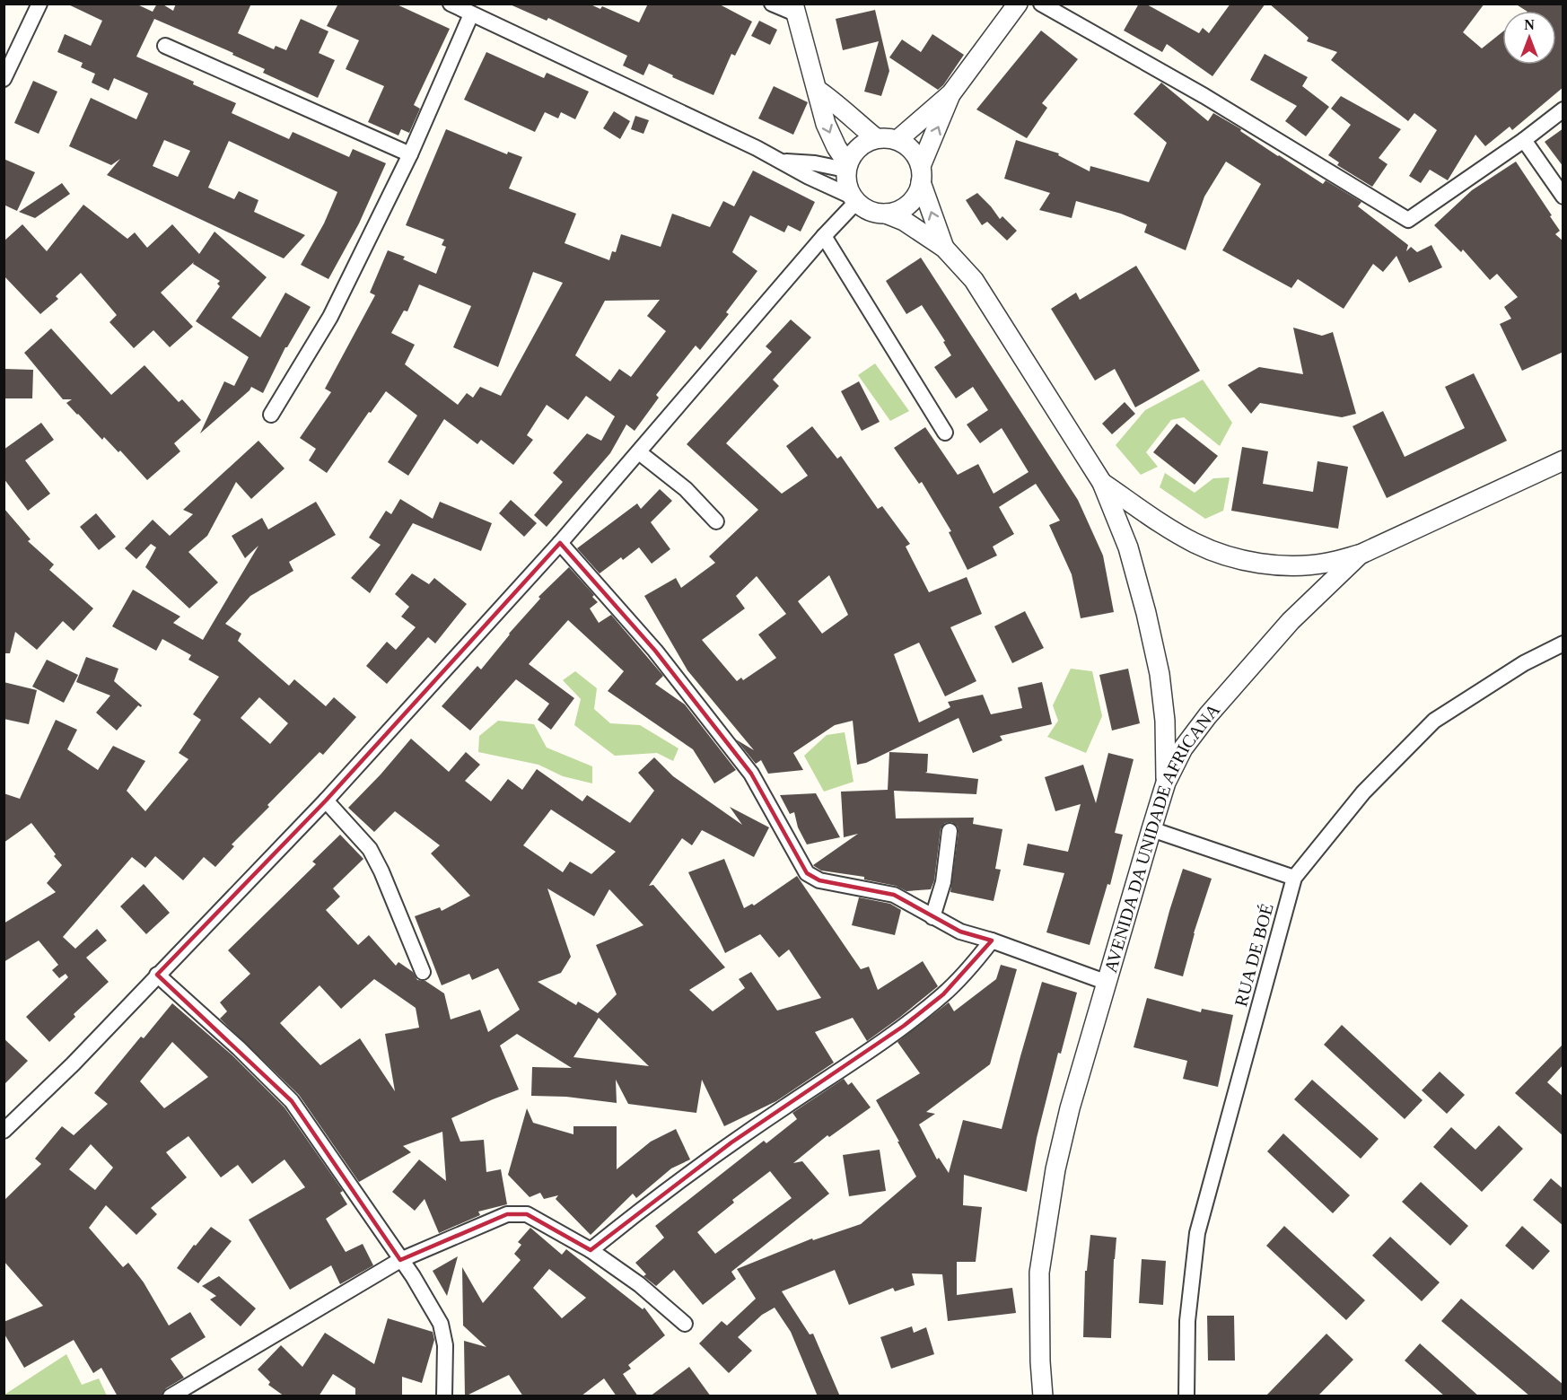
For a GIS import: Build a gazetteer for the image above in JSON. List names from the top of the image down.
{
  "streets": {
    "street": ["AVENIDA DA UNIDADE AFRICANA", "RUA DE BOÉ"]
  },
  "north": "top"
}
